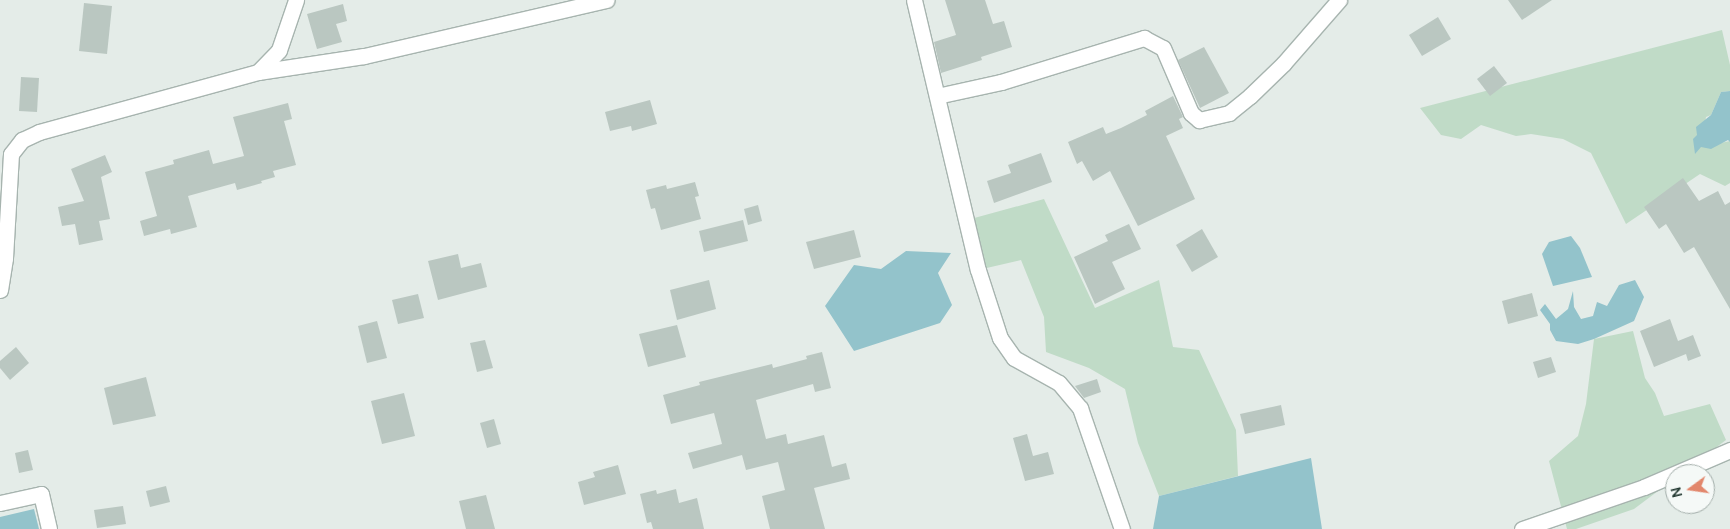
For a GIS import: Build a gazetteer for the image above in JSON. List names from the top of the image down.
{
  "north": "left"
}
